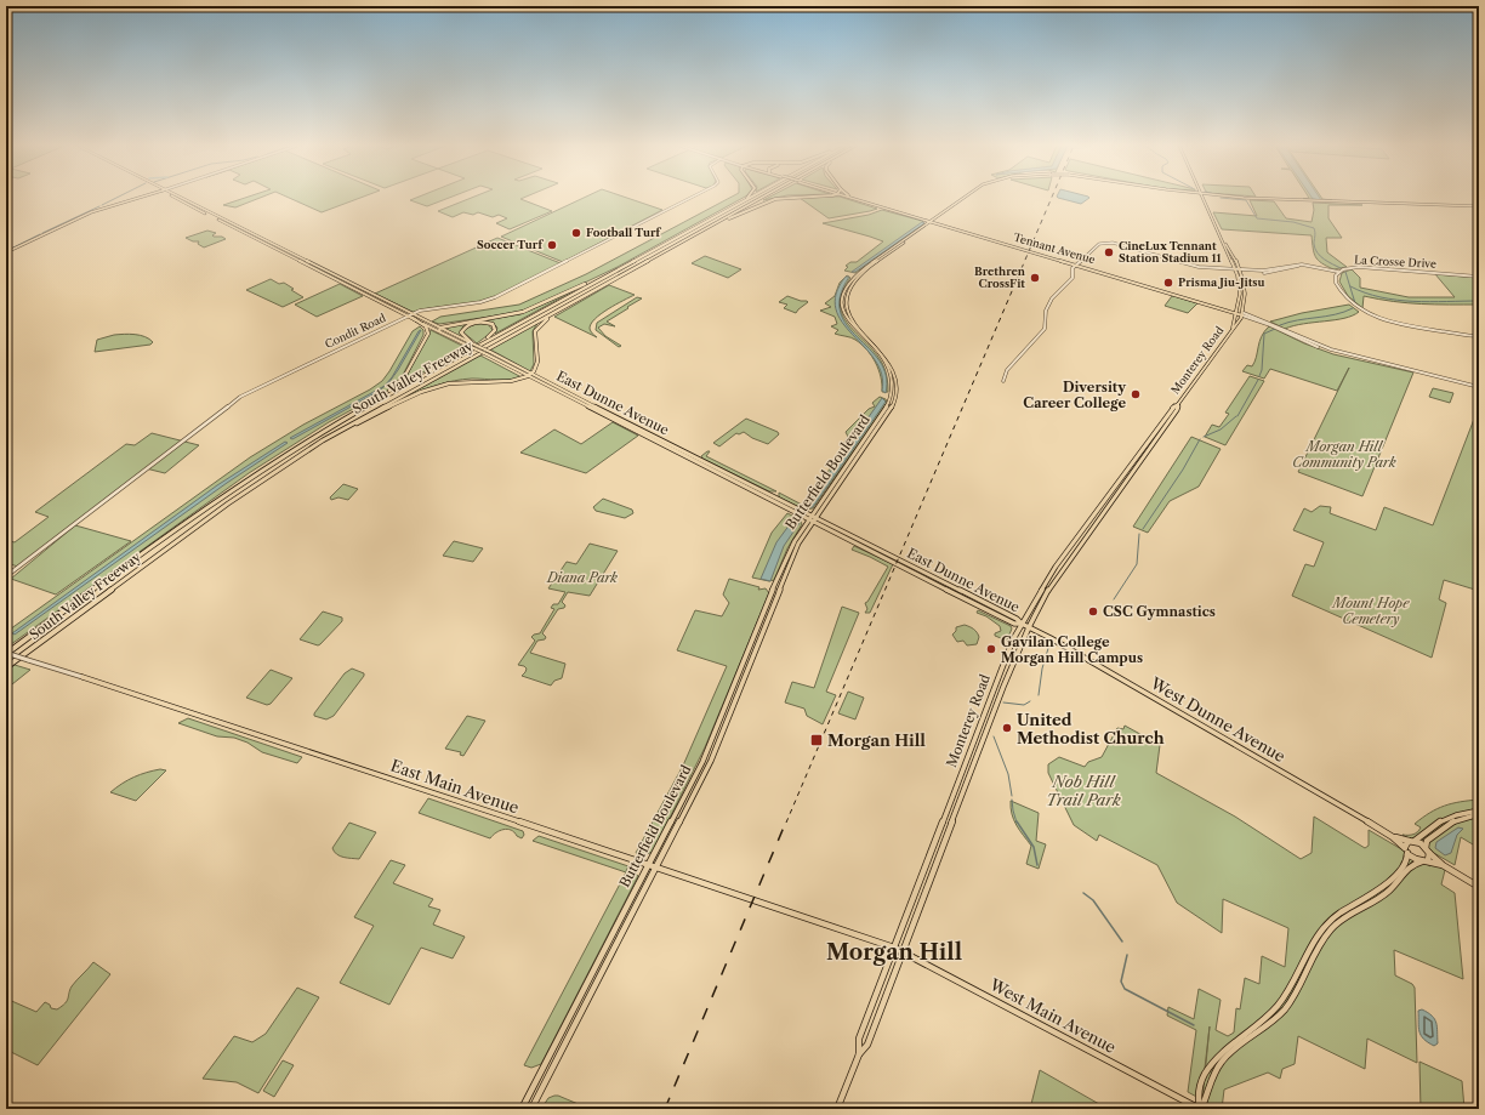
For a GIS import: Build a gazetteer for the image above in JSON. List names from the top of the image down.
{
  "streets": {
    "highway": ["South Valley Freeway"],
    "main road": [
      "Tennant Avenue",
      "Monterey Road",
      "East Dunne Avenue",
      "Butterfield Boulevard",
      "West Dunne Avenue",
      "East Main Avenue",
      "West Main Avenue"
    ],
    "street": ["La Crosse Drive", "Condit Road"]
  },
  "crossings": [
    ["Tennant Avenue", "Monterey Road"],
    ["Tennant Avenue", "Butterfield Boulevard"],
    ["Condit Road", "East Dunne Avenue"],
    ["Monterey Road", "East Dunne Avenue"],
    ["Monterey Road", "West Dunne Avenue"],
    ["Monterey Road", "East Main Avenue"],
    ["Monterey Road", "West Main Avenue"],
    ["South Valley Freeway", "East Main Avenue"],
    ["East Dunne Avenue", "Butterfield Boulevard"],
    ["East Dunne Avenue", "West Dunne Avenue"],
    ["Butterfield Boulevard", "East Main Avenue"],
    ["East Main Avenue", "West Main Avenue"]
  ],
  "districts": ["Morgan Hill"],
  "parks": [
    "Morgan Hill Community Park",
    "Diana Park",
    "Mount Hope Cemetery",
    "Nob Hill Trail Park"
  ],
  "places": {
    "other": [
      "Football Turf",
      "Soccer Turf",
      "CineLux Tennant Station Stadium 11",
      "Brethren CrossFit",
      "Prisma Jiu-Jitsu",
      "Diversity Career College",
      "CSC Gymnastics",
      "Gavilan College Morgan Hill Campus",
      "United Methodist Church"
    ],
    "transit": ["Morgan Hill"]
  }
}
